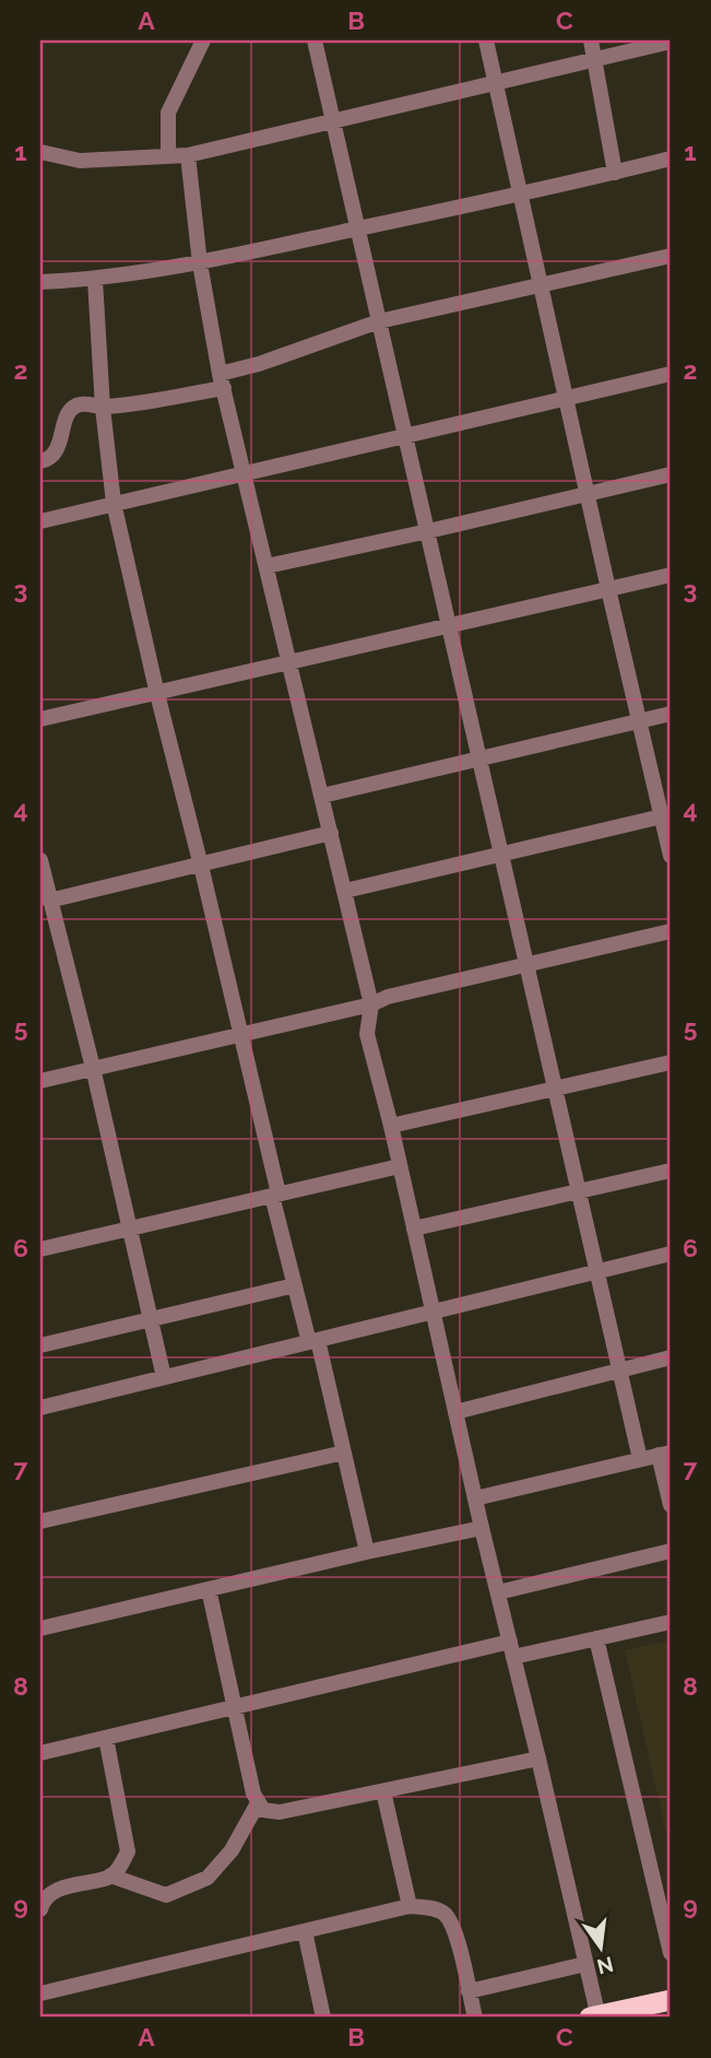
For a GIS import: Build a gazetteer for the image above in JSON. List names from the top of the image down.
{
  "north": "bottom",
  "grid": {
    "columns": ["A", "B", "C"],
    "rows": [
      "1",
      "2",
      "3",
      "4",
      "5",
      "6",
      "7",
      "8",
      "9"
    ]
  }
}
